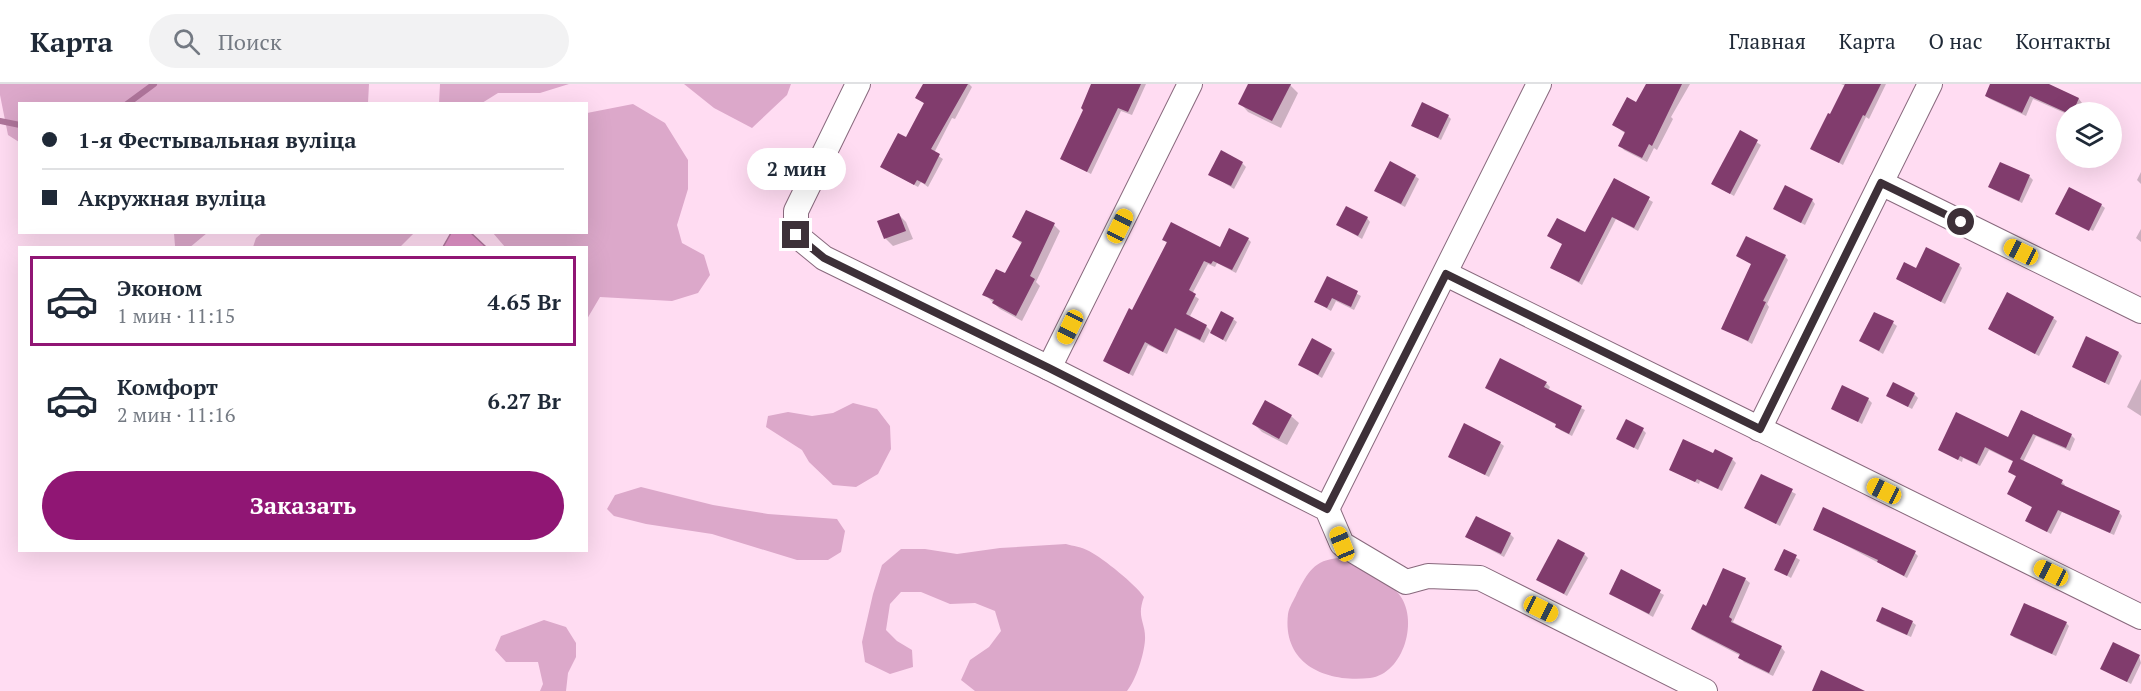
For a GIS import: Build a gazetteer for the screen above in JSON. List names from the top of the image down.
{
  "page": {
    "header": "Карта",
    "search": "Поиск",
    "nav": [
      "Главная",
      "Карта",
      "О нас",
      "Контакты"
    ],
    "banner": ["1-я Фестывальная вуліца", "Акружная вуліца"],
    "bubble": "2 мин",
    "list": [
      {
        "name": "Эконом",
        "note": "1 мин · 11:15",
        "value": "4.65 Br"
      },
      {
        "name": "Комфорт",
        "note": "2 мин · 11:16",
        "value": "6.27 Br"
      }
    ],
    "buttons": "Заказать"
  }
}
